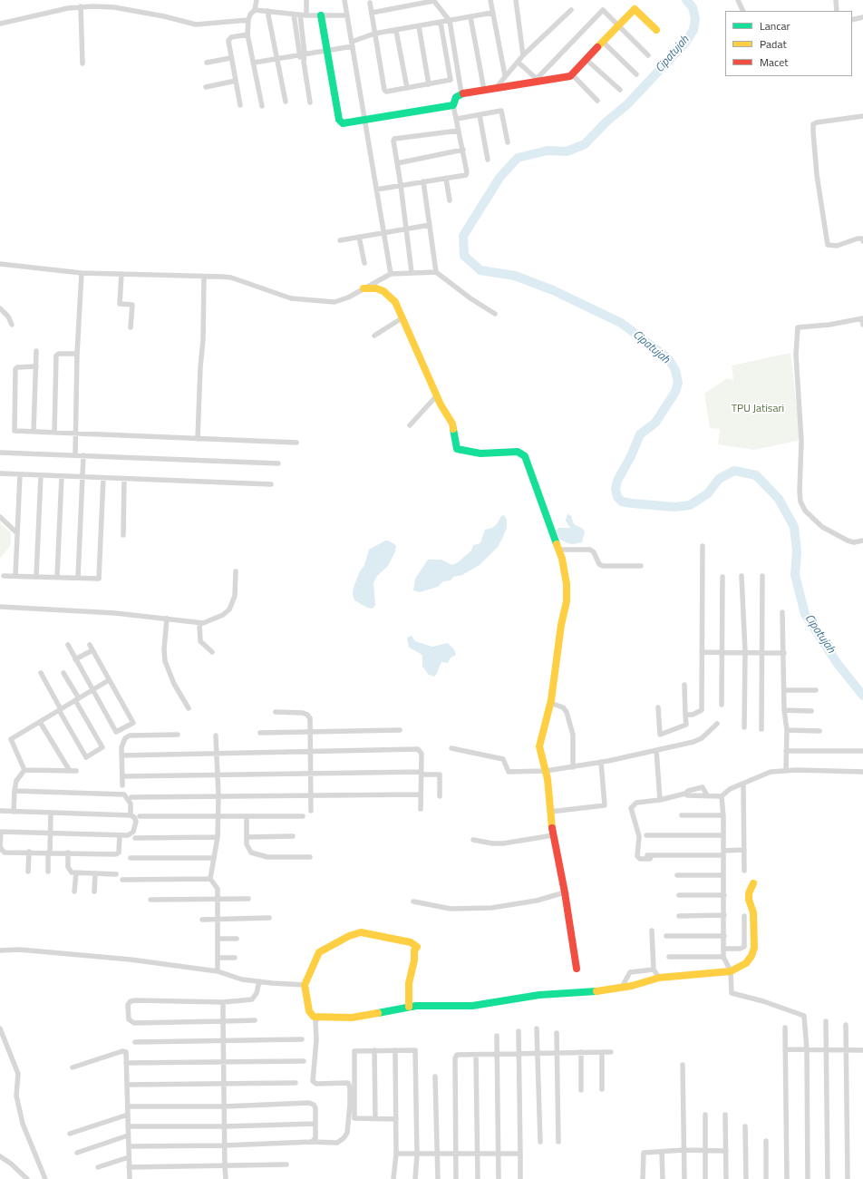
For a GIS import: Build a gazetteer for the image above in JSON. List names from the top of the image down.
{
  "water": ["Cipatujah"],
  "parks": ["TPU Jatisari"],
  "legend": ["Lancar", "Padat", "Macet"]
}
